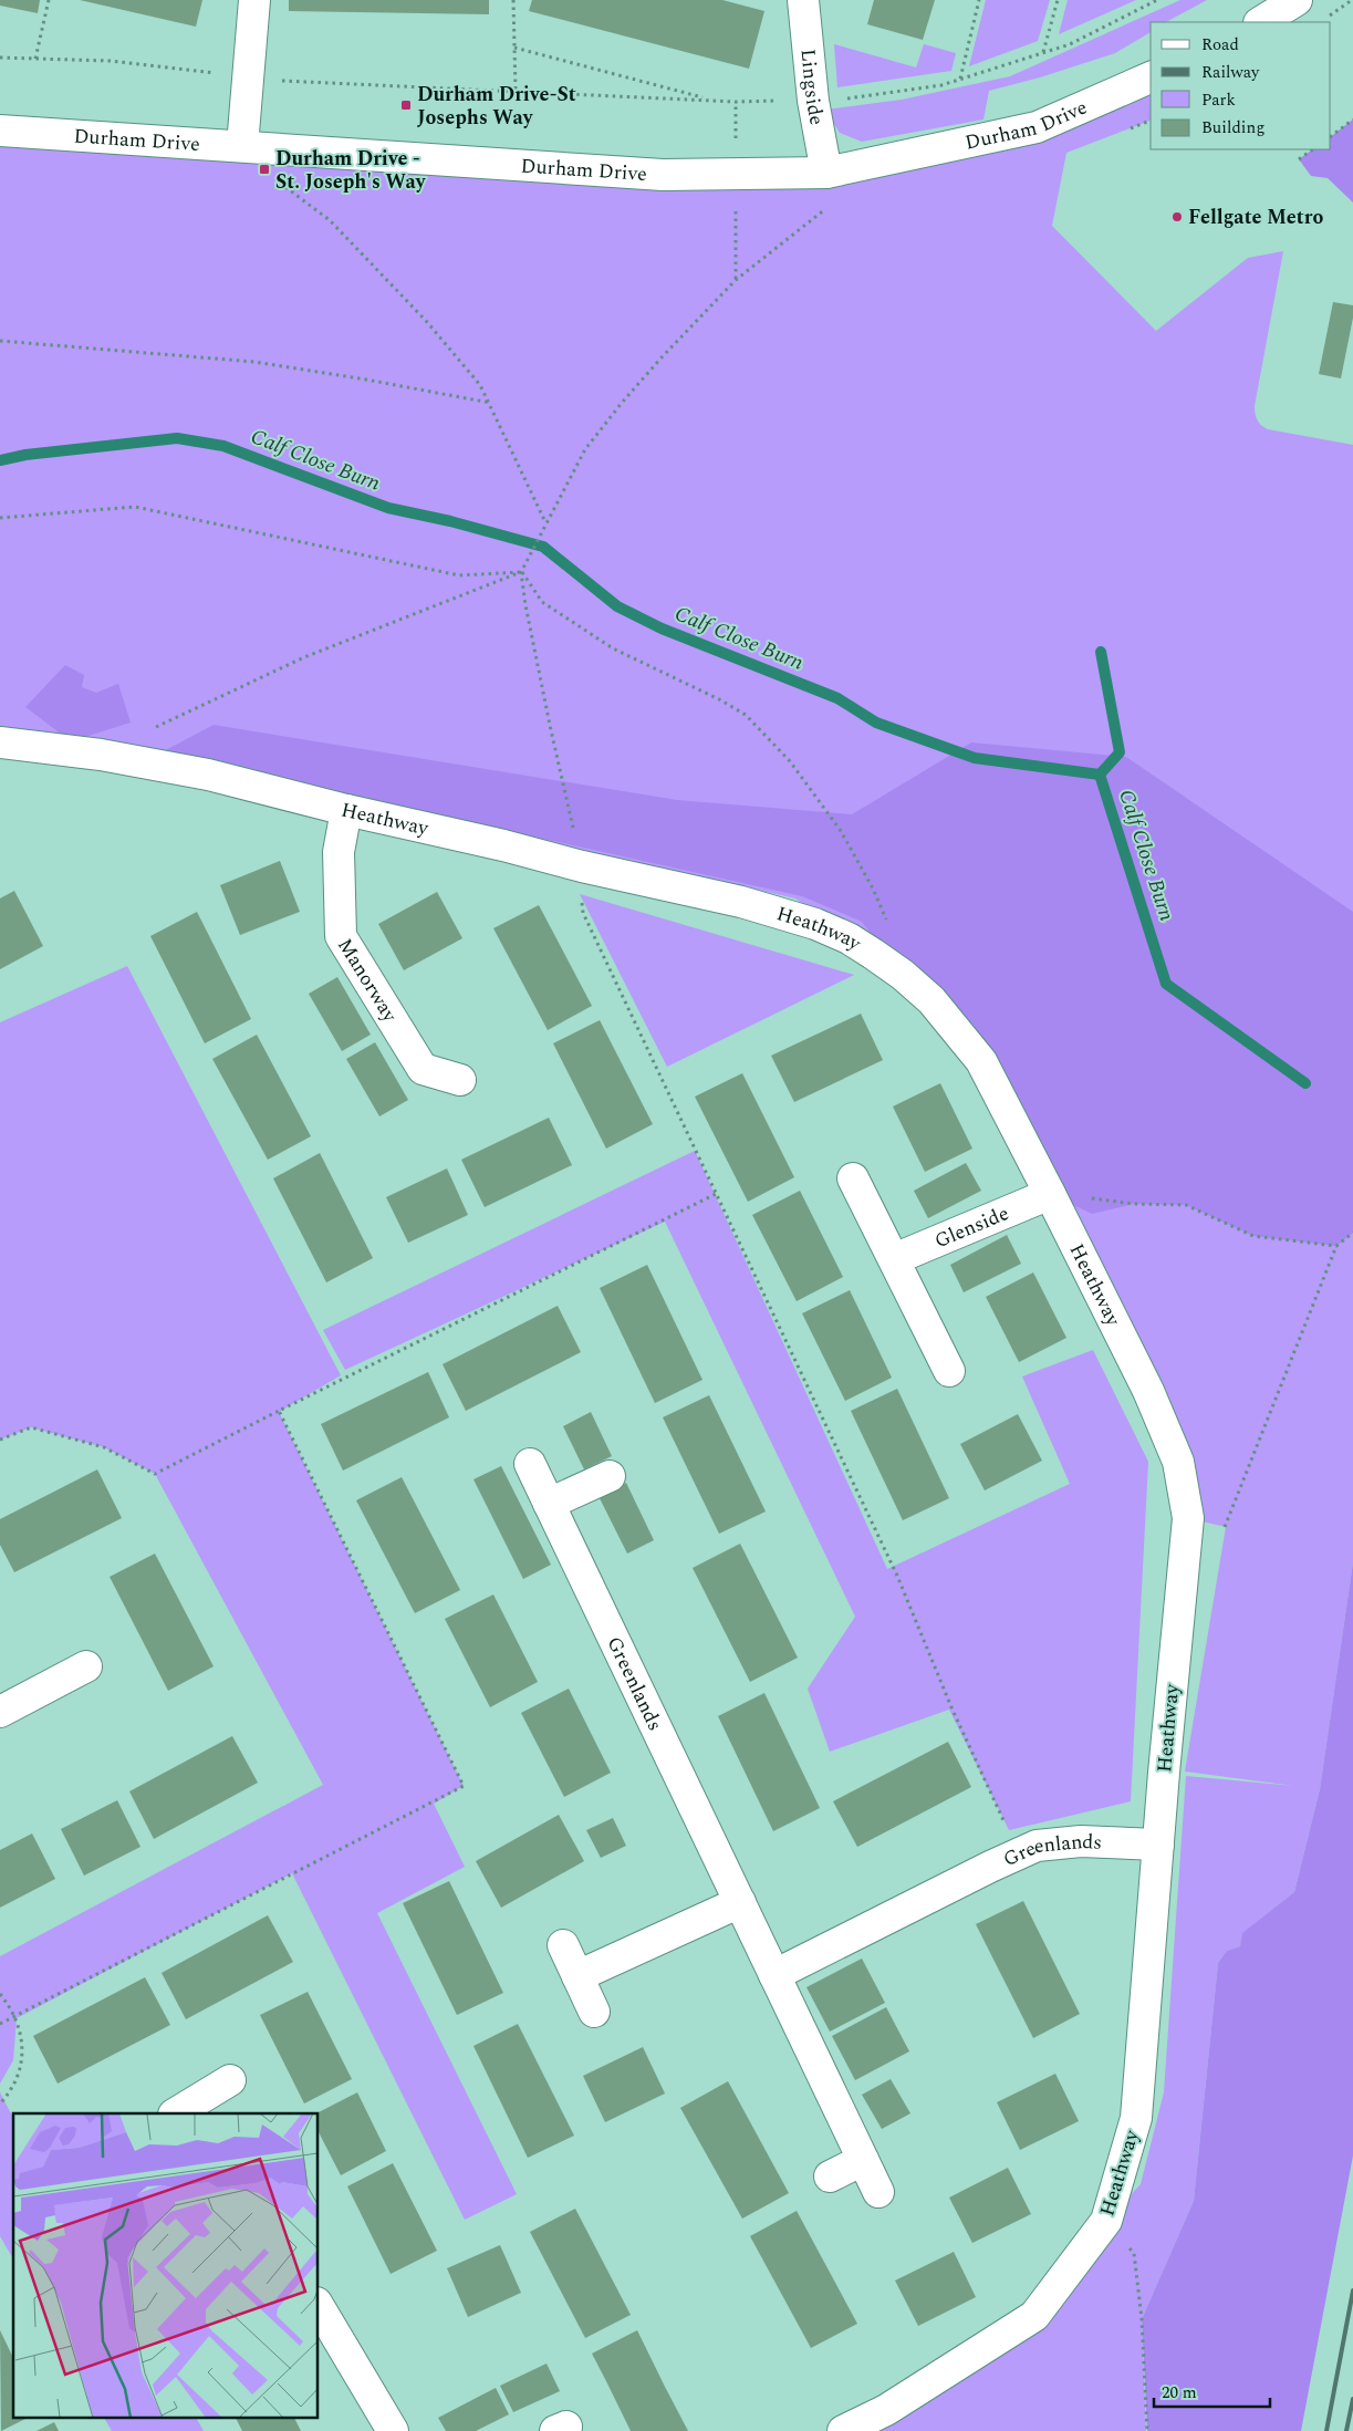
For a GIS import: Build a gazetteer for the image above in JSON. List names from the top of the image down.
{
  "streets": {
    "street": [
      "Lingside",
      "Durham Drive",
      "Heathway",
      "Manorway",
      "Glenside",
      "Greenlands"
    ]
  },
  "crossings": [
    ["Lingside", "Durham Drive"],
    ["Heathway", "Manorway"],
    ["Heathway", "Glenside"],
    ["Heathway", "Greenlands"]
  ],
  "water": ["Calf Close Burn"],
  "places": {
    "transit": ["Durham Drive-St Josephs Way", "Durham Drive - St. Joseph's Way"],
    "other": ["Fellgate Metro"]
  },
  "legend": [
    "Road",
    "Railway",
    "Park",
    "Building"
  ],
  "scale_bar": "20 m"
}
